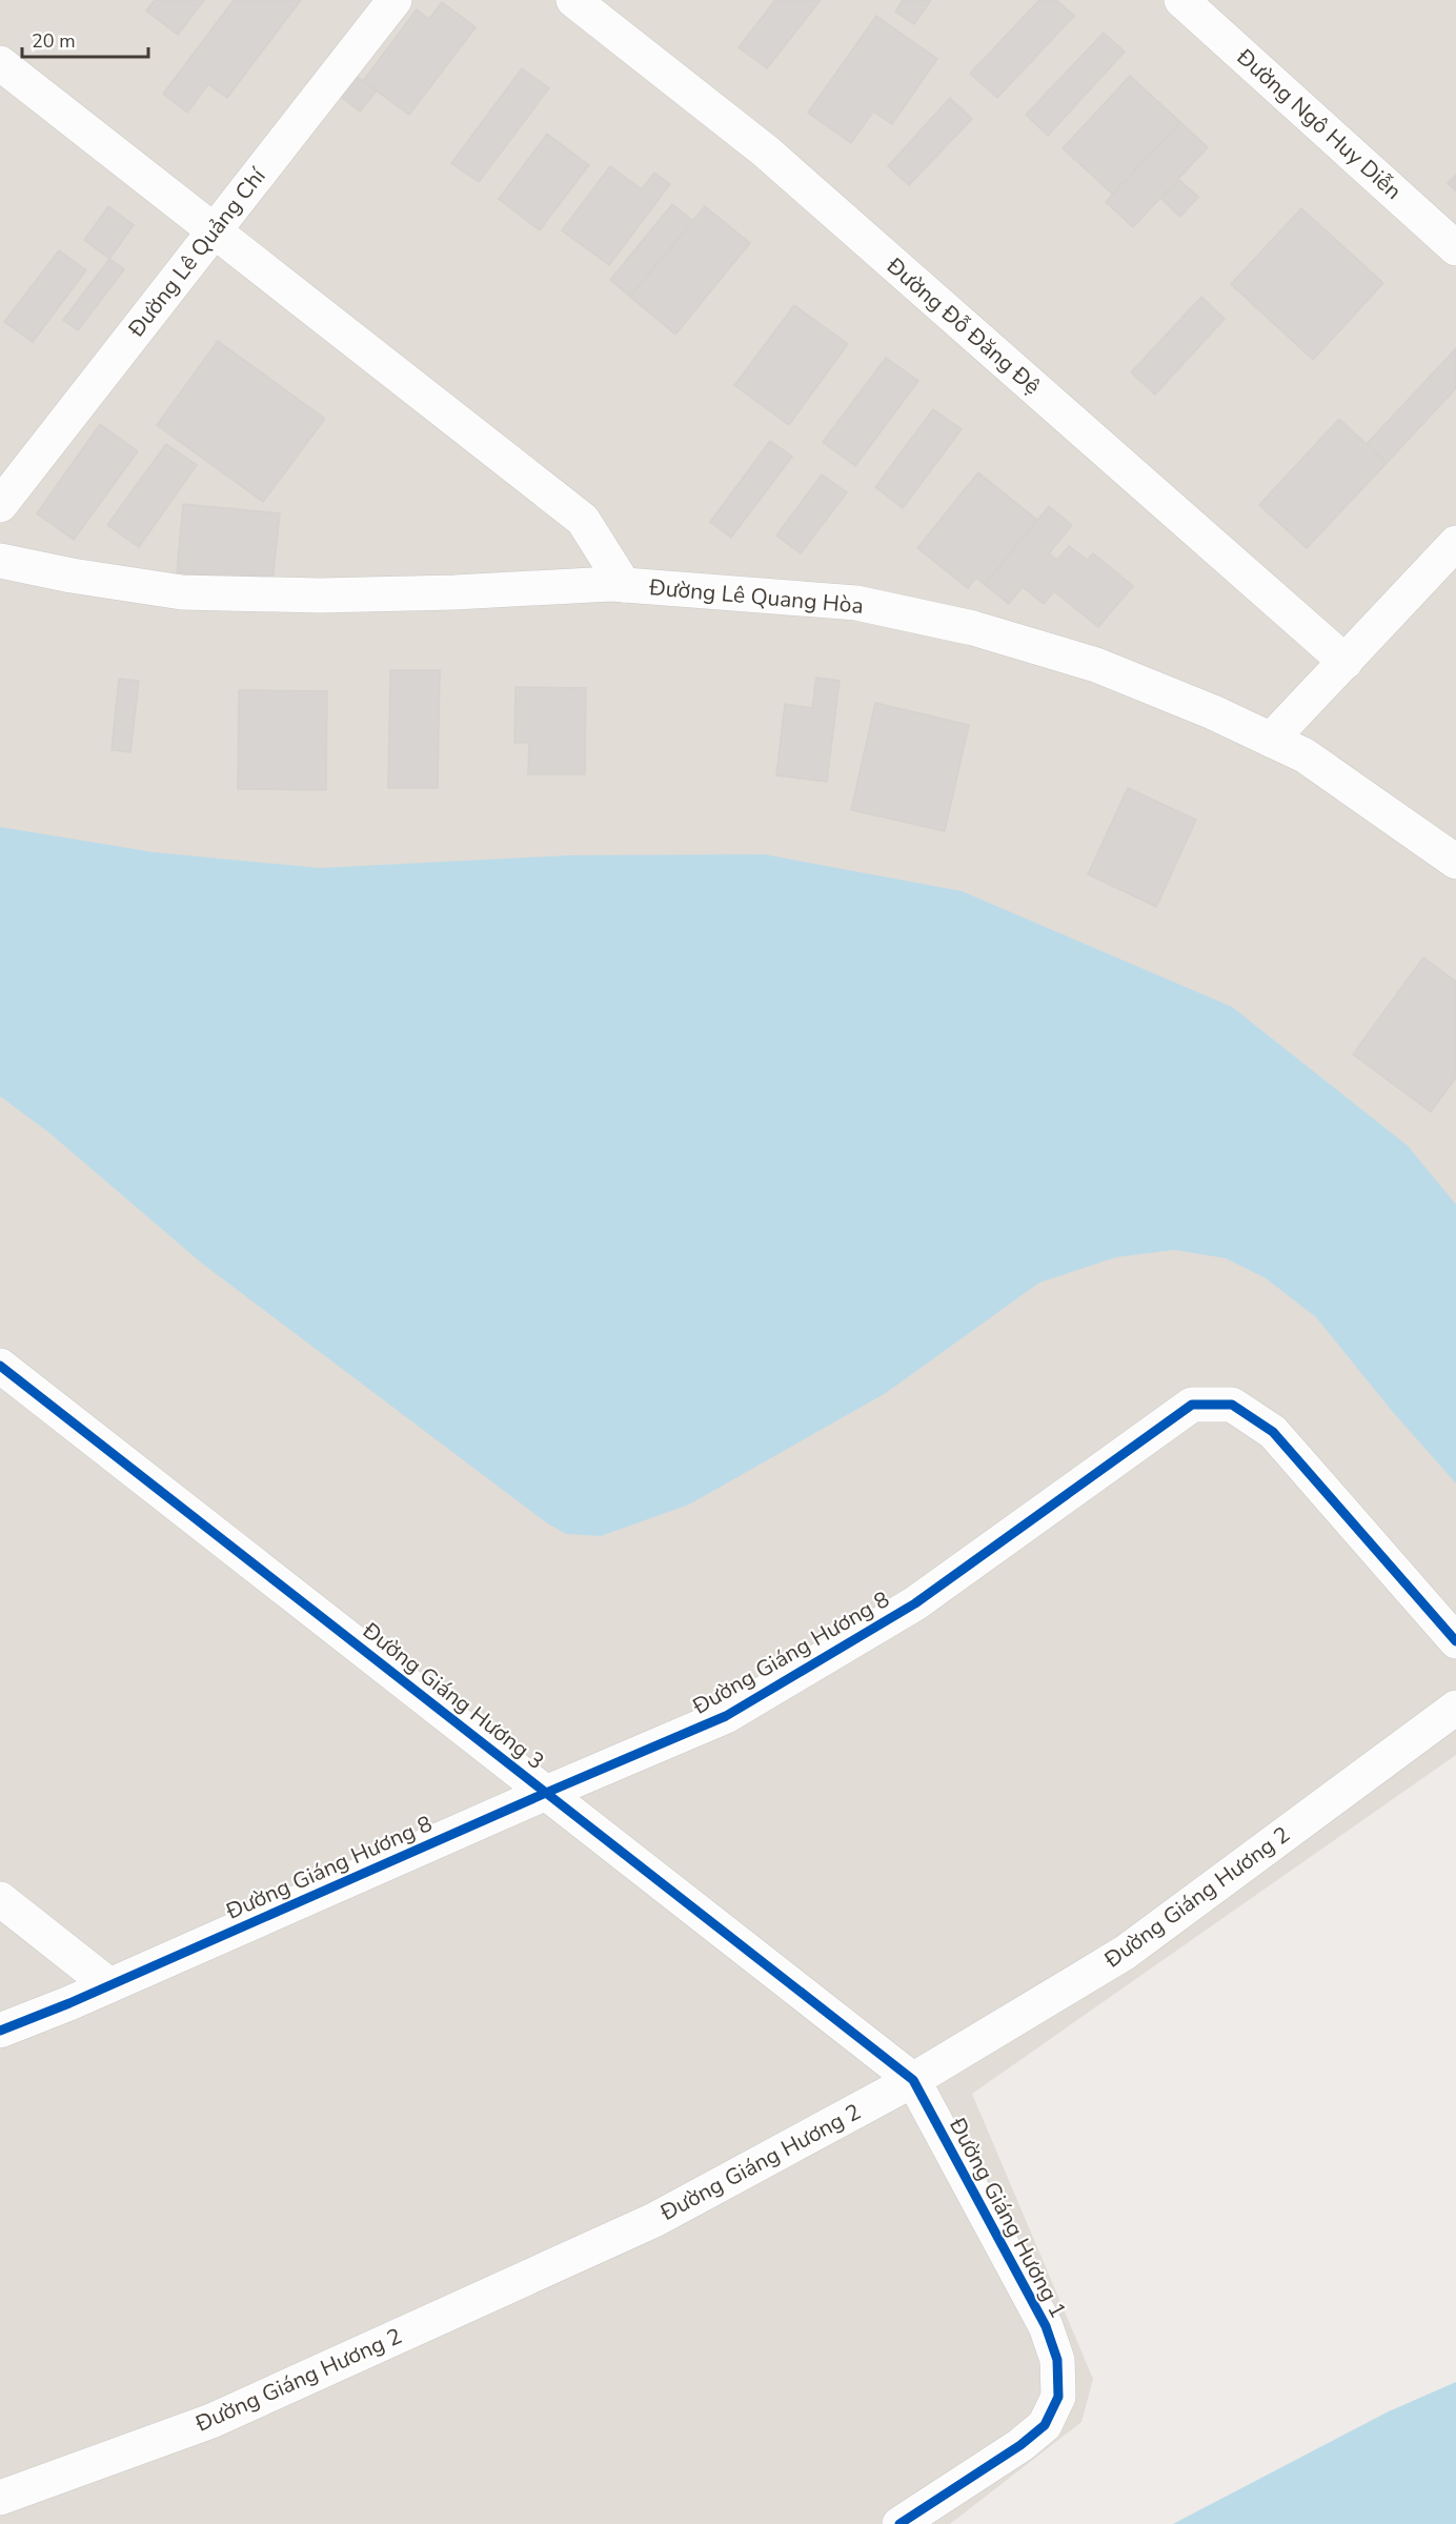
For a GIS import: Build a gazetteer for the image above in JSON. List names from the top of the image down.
{
  "streets": {
    "street": [
      "Đường Ngô Huy Diễn",
      "Đường Lê Quảng Chí",
      "Đường Đỗ Đăng Đệ",
      "Đường Lê Quang Hòa",
      "Đường Giáng Hương 8",
      "Đường Giáng Hương 3",
      "Đường Giáng Hương 2",
      "Đường Giáng Hương 1"
    ]
  },
  "crossings": [
    ["Đường Giáng Hương 8", "Đường Giáng Hương 3"],
    ["Đường Giáng Hương 3", "Đường Giáng Hương 2"],
    ["Đường Giáng Hương 3", "Đường Giáng Hương 1"],
    ["Đường Giáng Hương 2", "Đường Giáng Hương 1"]
  ],
  "scale_bar": "20 m"
}
